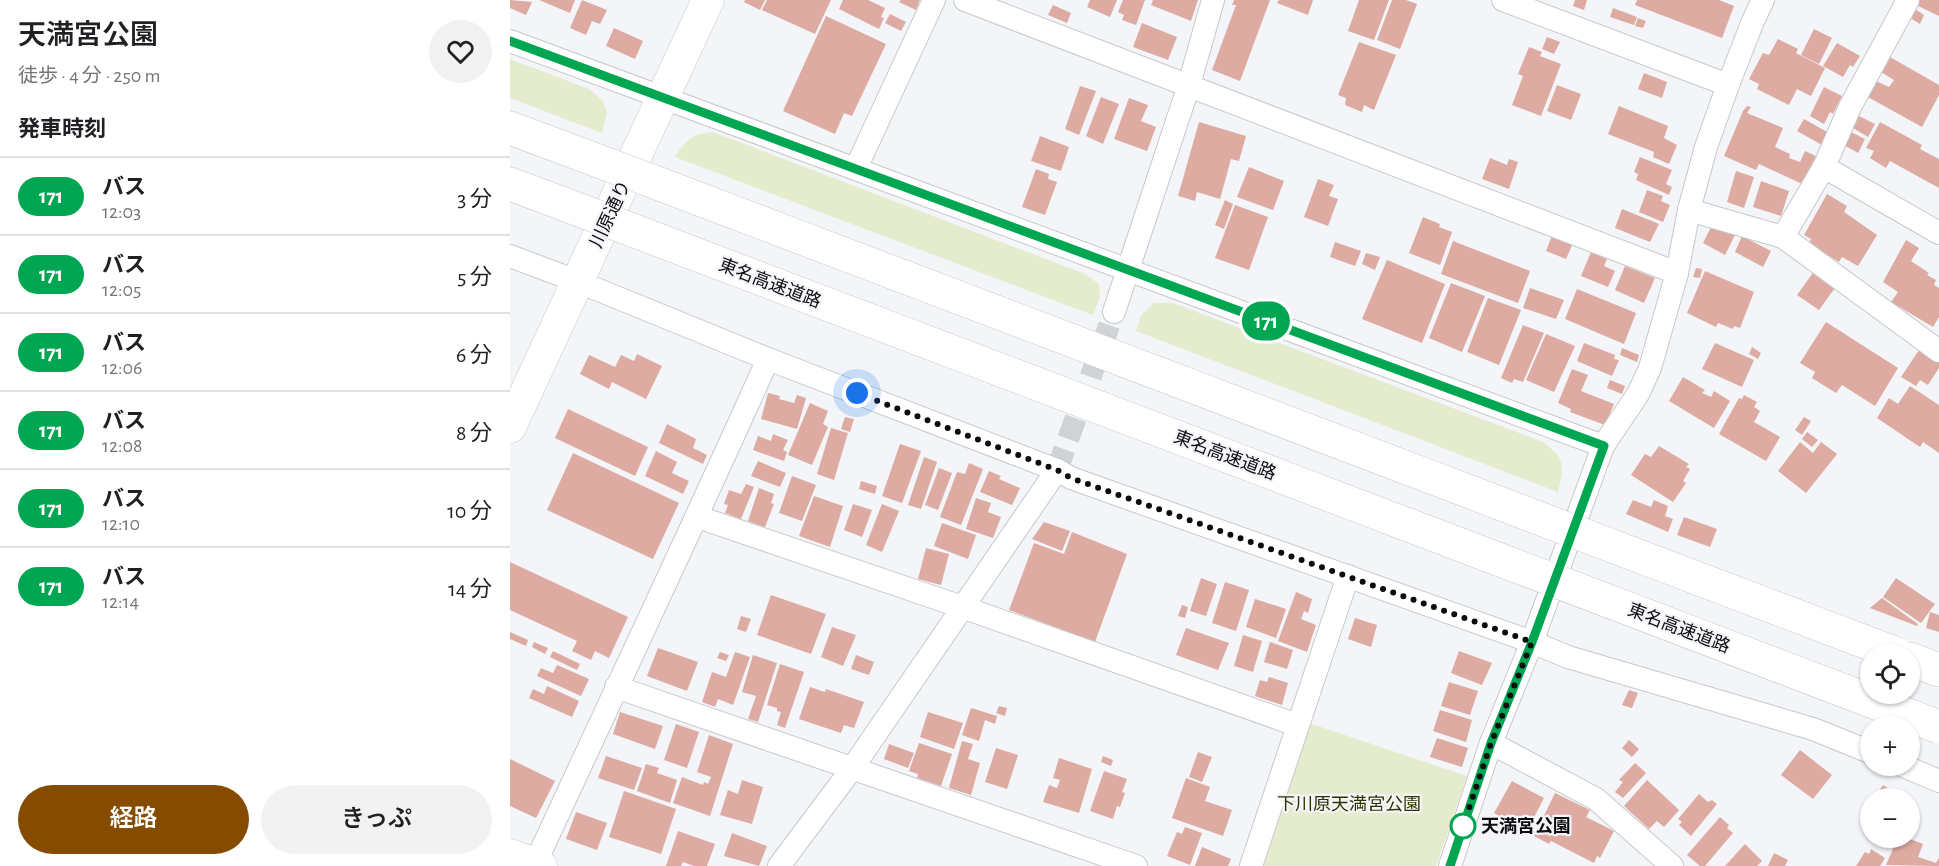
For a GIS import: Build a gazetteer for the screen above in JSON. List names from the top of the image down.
{
  "streets": {
    "highway": ["東名高速道路"],
    "street": ["川原通り"]
  },
  "parks": ["下川原天満宮公園"],
  "places": ["天満宮公園"],
  "lines": ["bus line 171"],
  "page": {
    "heading": [
      ["天満宮公園", "徒歩 · 4 分 · 250 m"],
      "発車時刻"
    ],
    "on_map": "171",
    "list": [
      {
        "mark": "171",
        "name": "バス",
        "note": "12:03",
        "value": "3 分"
      },
      {
        "mark": "171",
        "name": "バス",
        "note": "12:05",
        "value": "5 分"
      },
      {
        "mark": "171",
        "name": "バス",
        "note": "12:06",
        "value": "6 分"
      },
      {
        "mark": "171",
        "name": "バス",
        "note": "12:08",
        "value": "8 分"
      },
      {
        "mark": "171",
        "name": "バス",
        "note": "12:10",
        "value": "10 分"
      },
      {
        "mark": "171",
        "name": "バス",
        "note": "12:14",
        "value": "14 分"
      }
    ],
    "map_buttons": ["+", "−"],
    "buttons": ["経路", "きっぷ"]
  }
}
